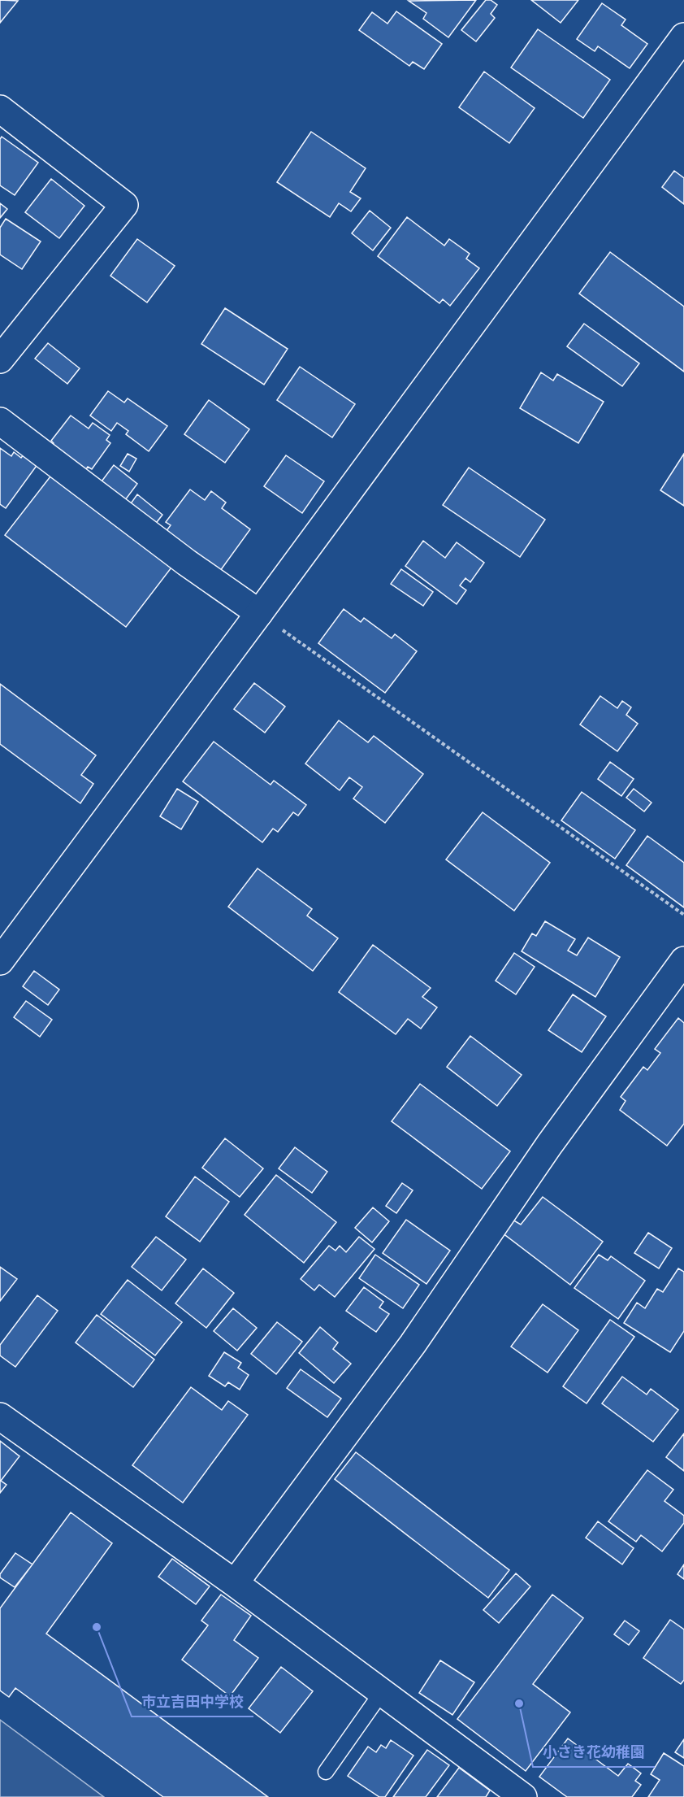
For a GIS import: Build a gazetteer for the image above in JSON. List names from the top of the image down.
{
  "places": ["市立吉田中学校", "小さき花幼稚園"]
}
